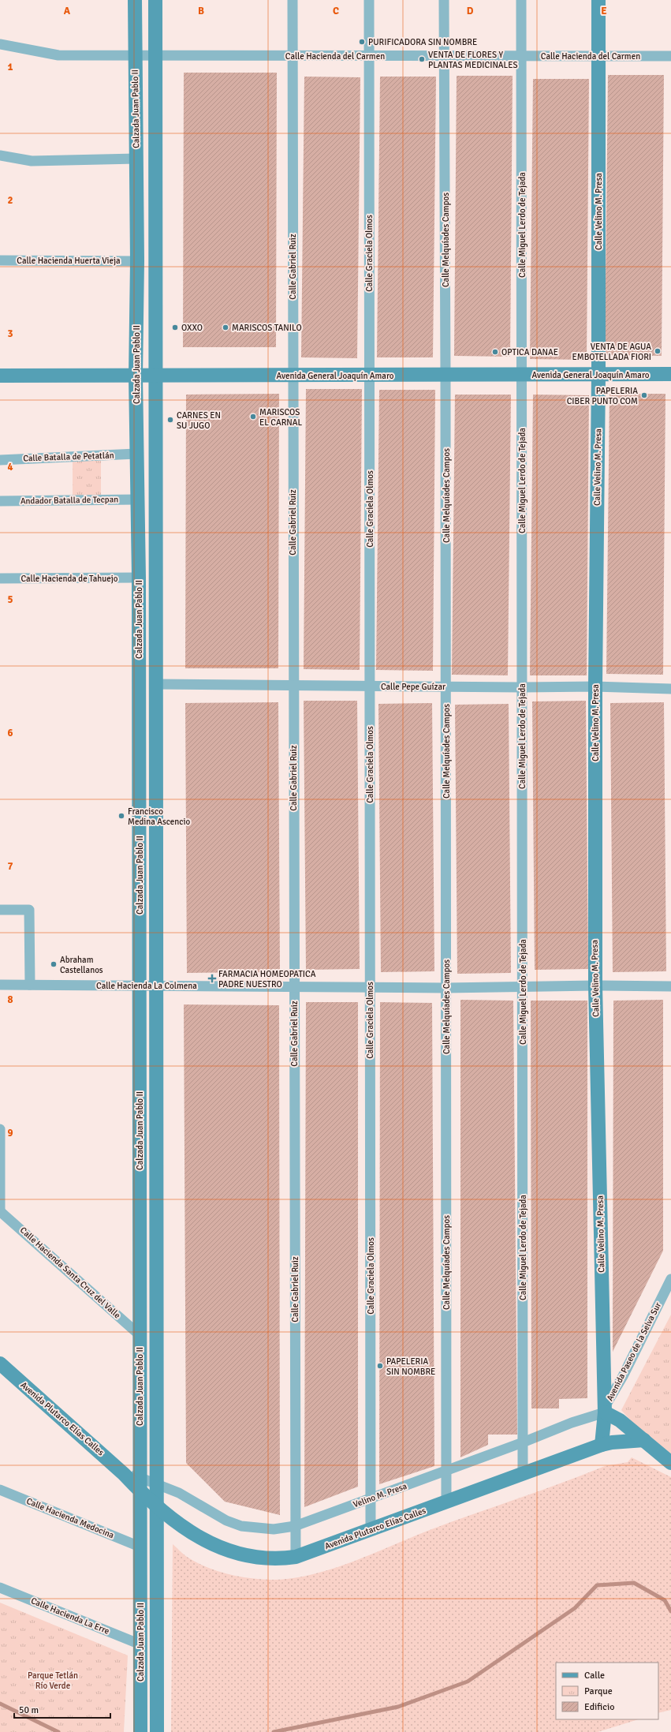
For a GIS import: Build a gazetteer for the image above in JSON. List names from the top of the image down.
{
  "streets": {
    "main road": [
      "Calzada Juan Pablo II",
      "Calle Velino M. Presa",
      "Avenida General Joaquín Amaro",
      "Avenida Plutarco Elías Calles"
    ],
    "street": [
      "Calle Hacienda del Carmen",
      "Calle Miguel Lerdo de Tejada",
      "Calle Melquíades Campos",
      "Calle Graciela Olmos",
      "Calle Hacienda Huerta Vieja",
      "Calle Gabriel Ruiz",
      "Calle Batalla de Petatlán",
      "Andador Batalla de Tecpan",
      "Calle Hacienda de Tahuejo",
      "Calle Pepe Guízar",
      "Calle Hacienda La Colmena",
      "Calle Hacienda Santa Cruz del Valle",
      "Avenida Paseo de la Selva Sur",
      "Velino M. Presa",
      "Calle Hacienda Medocina",
      "Calle Hacienda La Erre"
    ]
  },
  "crossings": [
    ["Calle Hacienda del Carmen", "Calzada Juan Pablo II"],
    ["Calle Hacienda del Carmen", "Calle Velino M. Presa"],
    ["Calle Hacienda del Carmen", "Calle Miguel Lerdo de Tejada"],
    ["Calle Hacienda del Carmen", "Calle Melquíades Campos"],
    ["Calle Hacienda del Carmen", "Calle Graciela Olmos"],
    ["Calle Hacienda del Carmen", "Calle Gabriel Ruiz"],
    ["Calzada Juan Pablo II", "Calle Hacienda Huerta Vieja"],
    ["Calzada Juan Pablo II", "Avenida General Joaquín Amaro"],
    ["Calzada Juan Pablo II", "Calle Batalla de Petatlán"],
    ["Calzada Juan Pablo II", "Andador Batalla de Tecpan"],
    ["Calzada Juan Pablo II", "Calle Hacienda de Tahuejo"],
    ["Calzada Juan Pablo II", "Calle Pepe Guízar"],
    ["Calzada Juan Pablo II", "Calle Hacienda La Colmena"],
    ["Calzada Juan Pablo II", "Calle Hacienda Santa Cruz del Valle"],
    ["Calzada Juan Pablo II", "Avenida Plutarco Elías Calles"],
    ["Calzada Juan Pablo II", "Velino M. Presa"],
    ["Calzada Juan Pablo II", "Calle Hacienda Medocina"],
    ["Calzada Juan Pablo II", "Calle Hacienda La Erre"],
    ["Calle Velino M. Presa", "Avenida General Joaquín Amaro"],
    ["Calle Velino M. Presa", "Calle Pepe Guízar"],
    ["Calle Velino M. Presa", "Calle Hacienda La Colmena"],
    ["Calle Velino M. Presa", "Avenida Paseo de la Selva Sur"],
    ["Calle Velino M. Presa", "Avenida Plutarco Elías Calles"],
    ["Calle Velino M. Presa", "Velino M. Presa"],
    ["Calle Miguel Lerdo de Tejada", "Avenida General Joaquín Amaro"],
    ["Calle Miguel Lerdo de Tejada", "Calle Pepe Guízar"],
    ["Calle Miguel Lerdo de Tejada", "Calle Hacienda La Colmena"],
    ["Calle Miguel Lerdo de Tejada", "Avenida Plutarco Elías Calles"],
    ["Calle Miguel Lerdo de Tejada", "Velino M. Presa"],
    ["Calle Melquíades Campos", "Avenida General Joaquín Amaro"],
    ["Calle Melquíades Campos", "Calle Pepe Guízar"],
    ["Calle Melquíades Campos", "Calle Hacienda La Colmena"],
    ["Calle Melquíades Campos", "Avenida Plutarco Elías Calles"],
    ["Calle Melquíades Campos", "Velino M. Presa"],
    ["Calle Graciela Olmos", "Avenida General Joaquín Amaro"],
    ["Calle Graciela Olmos", "Calle Pepe Guízar"],
    ["Calle Graciela Olmos", "Calle Hacienda La Colmena"],
    ["Calle Graciela Olmos", "Avenida Plutarco Elías Calles"],
    ["Calle Graciela Olmos", "Velino M. Presa"],
    ["Calle Gabriel Ruiz", "Avenida General Joaquín Amaro"],
    ["Calle Gabriel Ruiz", "Calle Pepe Guízar"],
    ["Calle Gabriel Ruiz", "Calle Hacienda La Colmena"],
    ["Calle Gabriel Ruiz", "Avenida Plutarco Elías Calles"],
    ["Calle Gabriel Ruiz", "Velino M. Presa"],
    ["Avenida Paseo de la Selva Sur", "Velino M. Presa"]
  ],
  "parks": ["Parque Tetlán Río Verde"],
  "places": {
    "other": [
      "PURIFICADORA SIN NOMBRE",
      "VENTA DE FLORES Y PLANTAS MEDICINALES",
      "OXXO",
      "MARISCOS TANILO",
      "VENTA DE AGUA EMBOTELLADA FIORI",
      "OPTICA DANAE",
      "PAPELERIA CIBER PUNTO COM",
      "MARISCOS EL CARNAL",
      "CARNES EN SU JUGO",
      "Francisco Medina Ascencio",
      "Abraham Castellanos",
      "PAPELERIA SIN NOMBRE"
    ],
    "health": ["FARMACIA HOMEOPATICA PADRE NUESTRO"]
  },
  "legend": ["Calle", "Parque", "Edificio"],
  "scale_bar": "50 m",
  "grid": {
    "columns": [
      "A",
      "B",
      "C",
      "D",
      "E"
    ],
    "rows": [
      "1",
      "2",
      "3",
      "4",
      "5",
      "6",
      "7",
      "8",
      "9"
    ]
  }
}
